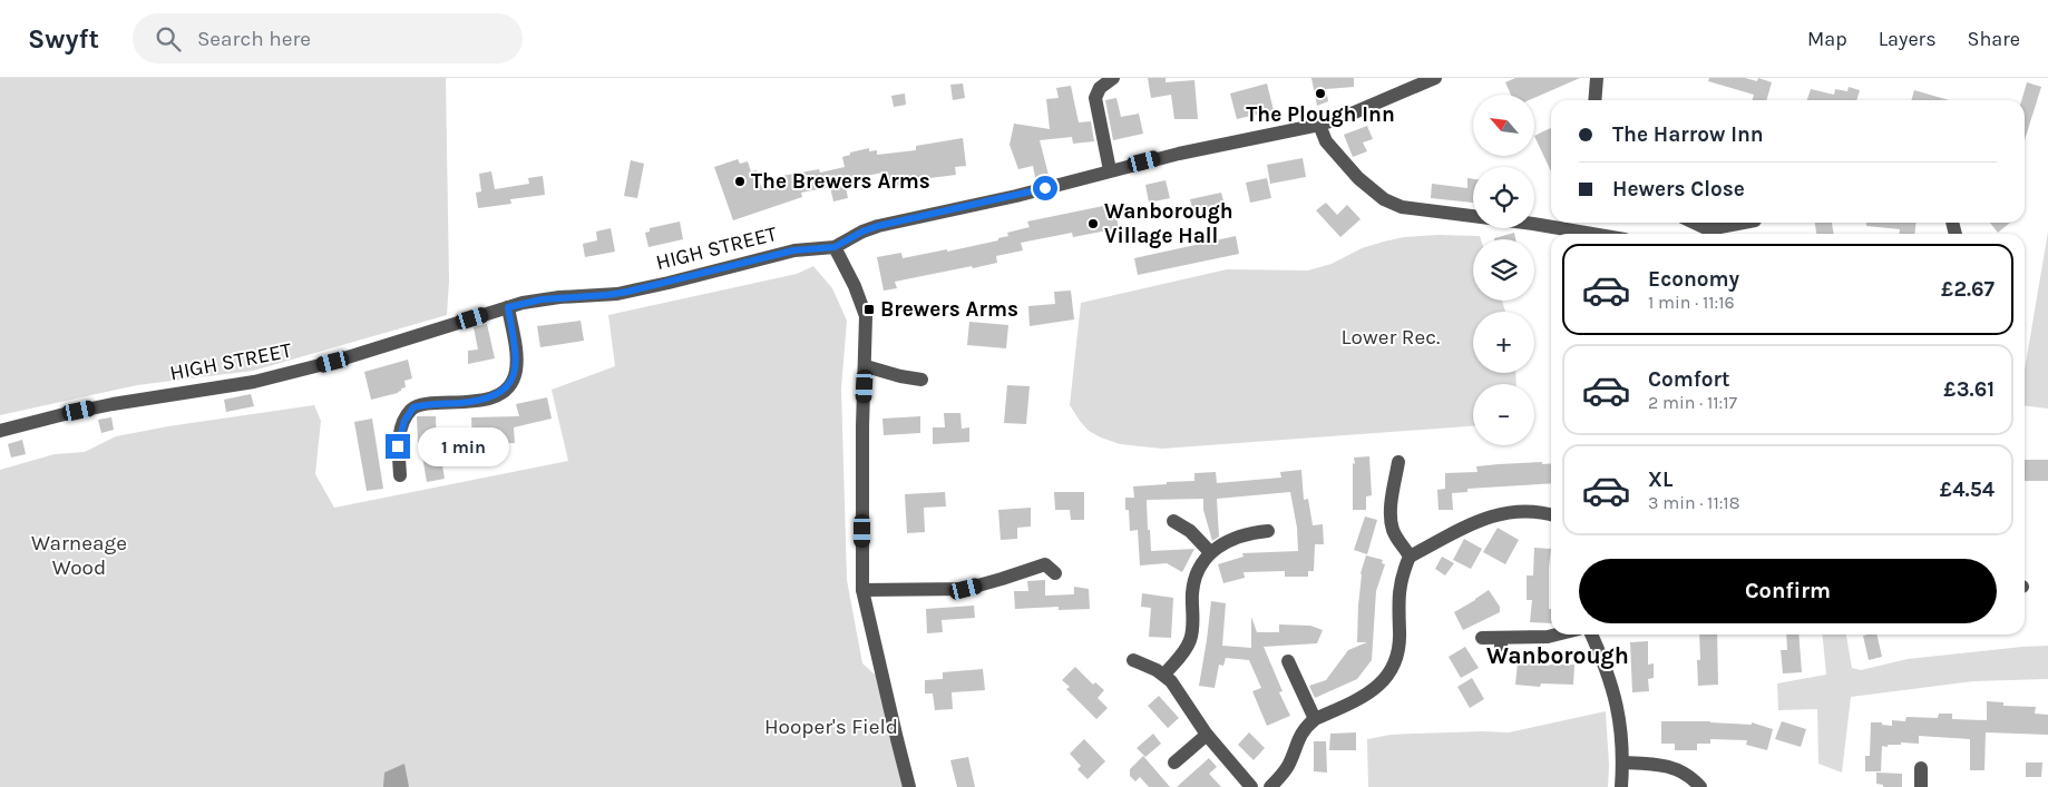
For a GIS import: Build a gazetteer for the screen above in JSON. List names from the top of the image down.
{
  "streets": {
    "street": ["HIGH STREET"]
  },
  "districts": ["Wanborough"],
  "parks": ["Lower Rec.", "Warneage Wood", "Hooper's Field"],
  "places": {
    "other": ["The Plough Inn", "The Brewers Arms", "Wanborough Village Hall"],
    "transit": ["Brewers Arms"]
  },
  "north": "top left",
  "page": {
    "header": "Swyft",
    "search": "Search here",
    "nav": ["Map", "Layers", "Share"],
    "map_buttons": ["+", "−"],
    "banner": ["The Harrow Inn", "Hewers Close"],
    "list": [
      {
        "name": "Economy",
        "note": "1 min · 11:16",
        "value": "£2.67"
      },
      {
        "name": "Comfort",
        "note": "2 min · 11:17",
        "value": "£3.61"
      },
      {
        "name": "XL",
        "note": "3 min · 11:18",
        "value": "£4.54"
      }
    ],
    "bubble": "1 min",
    "buttons": "Confirm"
  }
}
